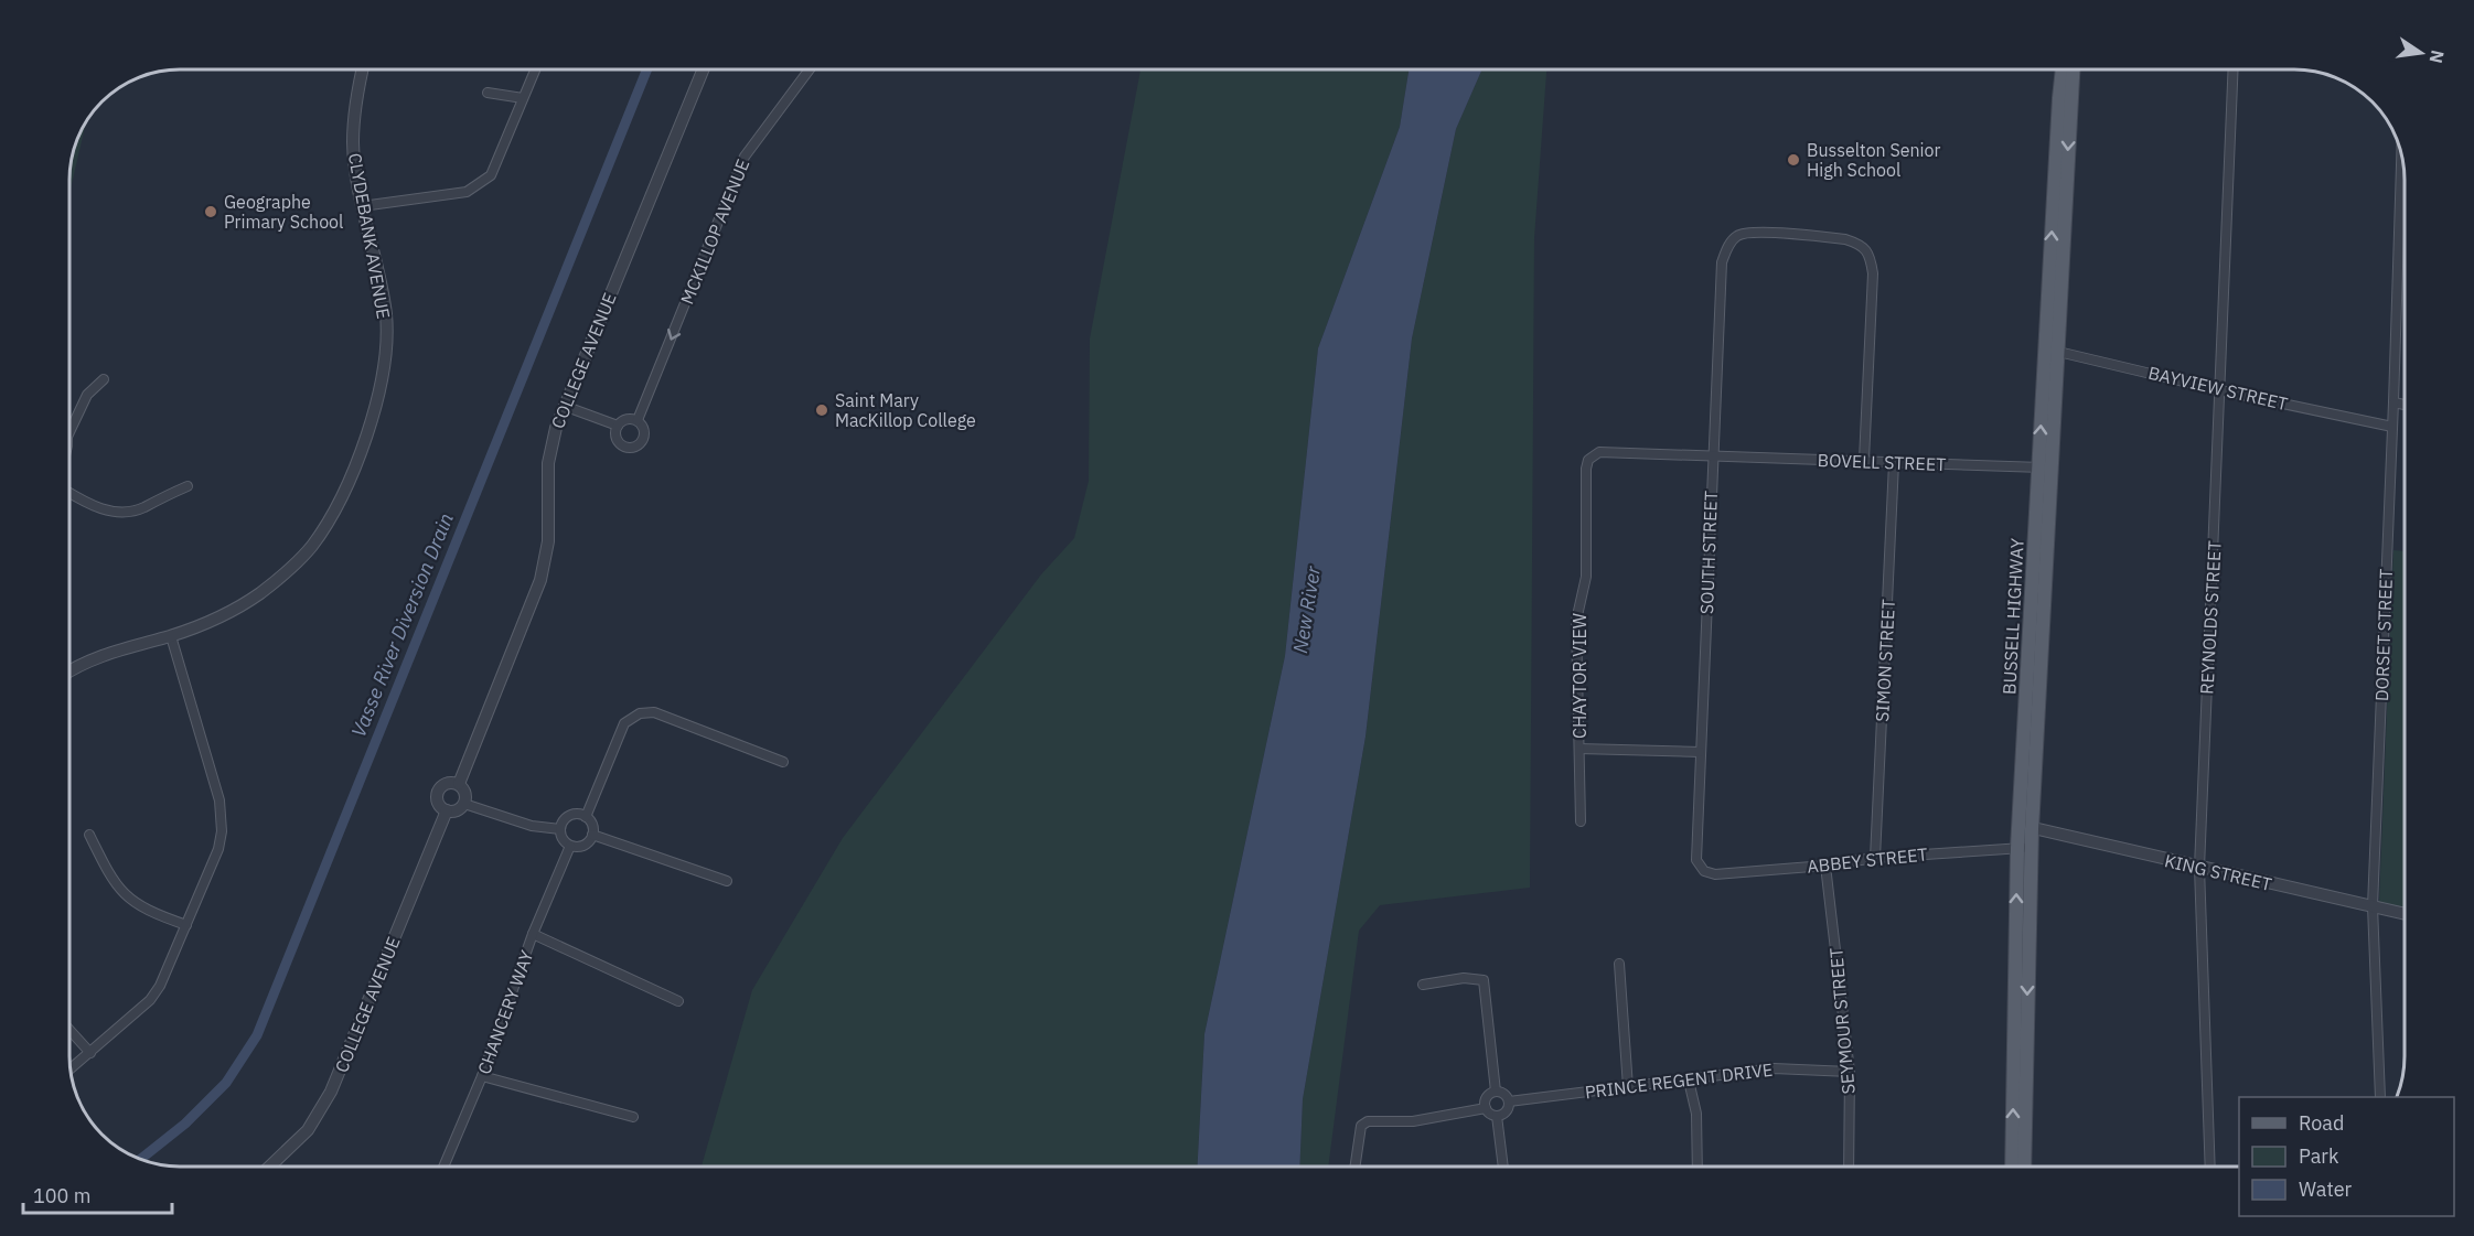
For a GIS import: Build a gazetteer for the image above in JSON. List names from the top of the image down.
{
  "streets": {
    "main road": ["BUSSELL HIGHWAY"],
    "street": [
      "MCKILLOP AVENUE",
      "CLYDEBANK AVENUE",
      "COLLEGE AVENUE",
      "BAYVIEW STREET",
      "BOVELL STREET",
      "SOUTH STREET",
      "REYNOLDS STREET",
      "DORSET STREET",
      "SIMON STREET",
      "CHAYTOR VIEW",
      "ABBEY STREET",
      "KING STREET",
      "CHANCERY WAY",
      "SEYMOUR STREET",
      "PRINCE REGENT DRIVE"
    ]
  },
  "crossings": [
    ["BAYVIEW STREET", "BUSSELL HIGHWAY"],
    ["BAYVIEW STREET", "REYNOLDS STREET"],
    ["BAYVIEW STREET", "DORSET STREET"],
    ["BOVELL STREET", "SOUTH STREET"],
    ["BOVELL STREET", "BUSSELL HIGHWAY"],
    ["BOVELL STREET", "SIMON STREET"],
    ["BOVELL STREET", "CHAYTOR VIEW"],
    ["SOUTH STREET", "CHAYTOR VIEW"],
    ["SOUTH STREET", "ABBEY STREET"],
    ["BUSSELL HIGHWAY", "ABBEY STREET"],
    ["BUSSELL HIGHWAY", "KING STREET"],
    ["REYNOLDS STREET", "KING STREET"],
    ["DORSET STREET", "KING STREET"],
    ["SIMON STREET", "ABBEY STREET"],
    ["ABBEY STREET", "SEYMOUR STREET"],
    ["SEYMOUR STREET", "PRINCE REGENT DRIVE"]
  ],
  "one_way": ["MCKILLOP AVENUE"],
  "water": ["New River", "Vasse River Diversion Drain"],
  "places": ["Busselton Senior High School", "Geographe Primary School", "Saint Mary MacKillop College"],
  "legend": ["Road", "Park", "Water"],
  "scale_bar": "100 m",
  "north": "right"
}
